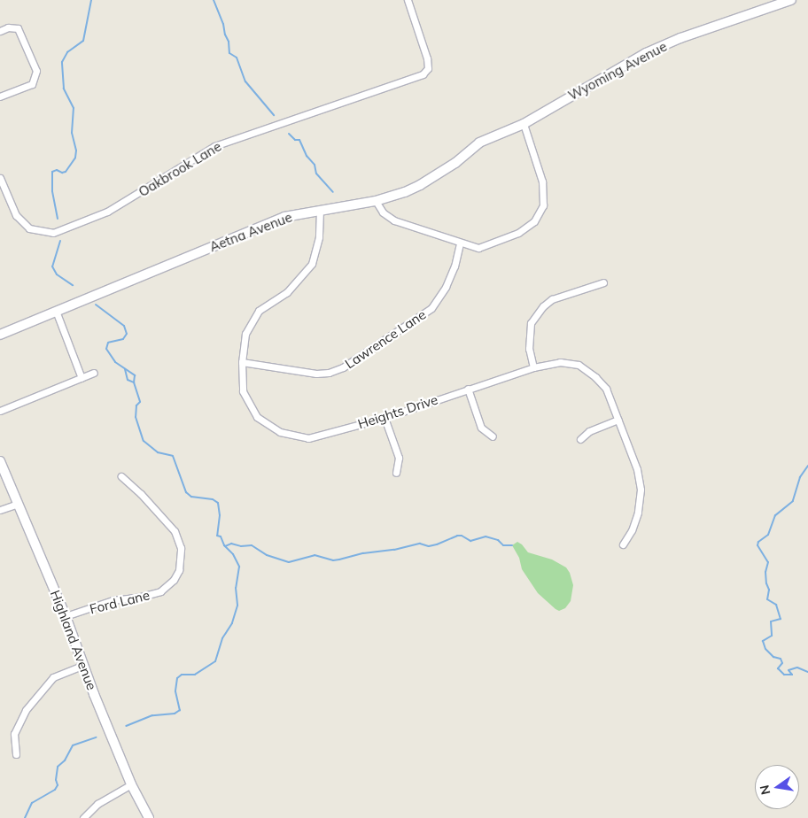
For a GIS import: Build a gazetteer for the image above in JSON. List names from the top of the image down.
{
  "streets": {
    "street": [
      "Wyoming Avenue",
      "Oakbrook Lane",
      "Aetna Avenue",
      "Lawrence Lane",
      "Heights Drive",
      "Ford Lane",
      "Highland Avenue"
    ]
  },
  "crossings": [
    ["Wyoming Avenue", "Aetna Avenue"],
    ["Aetna Avenue", "Heights Drive"],
    ["Lawrence Lane", "Heights Drive"],
    ["Ford Lane", "Highland Avenue"]
  ],
  "north": "left"
}
